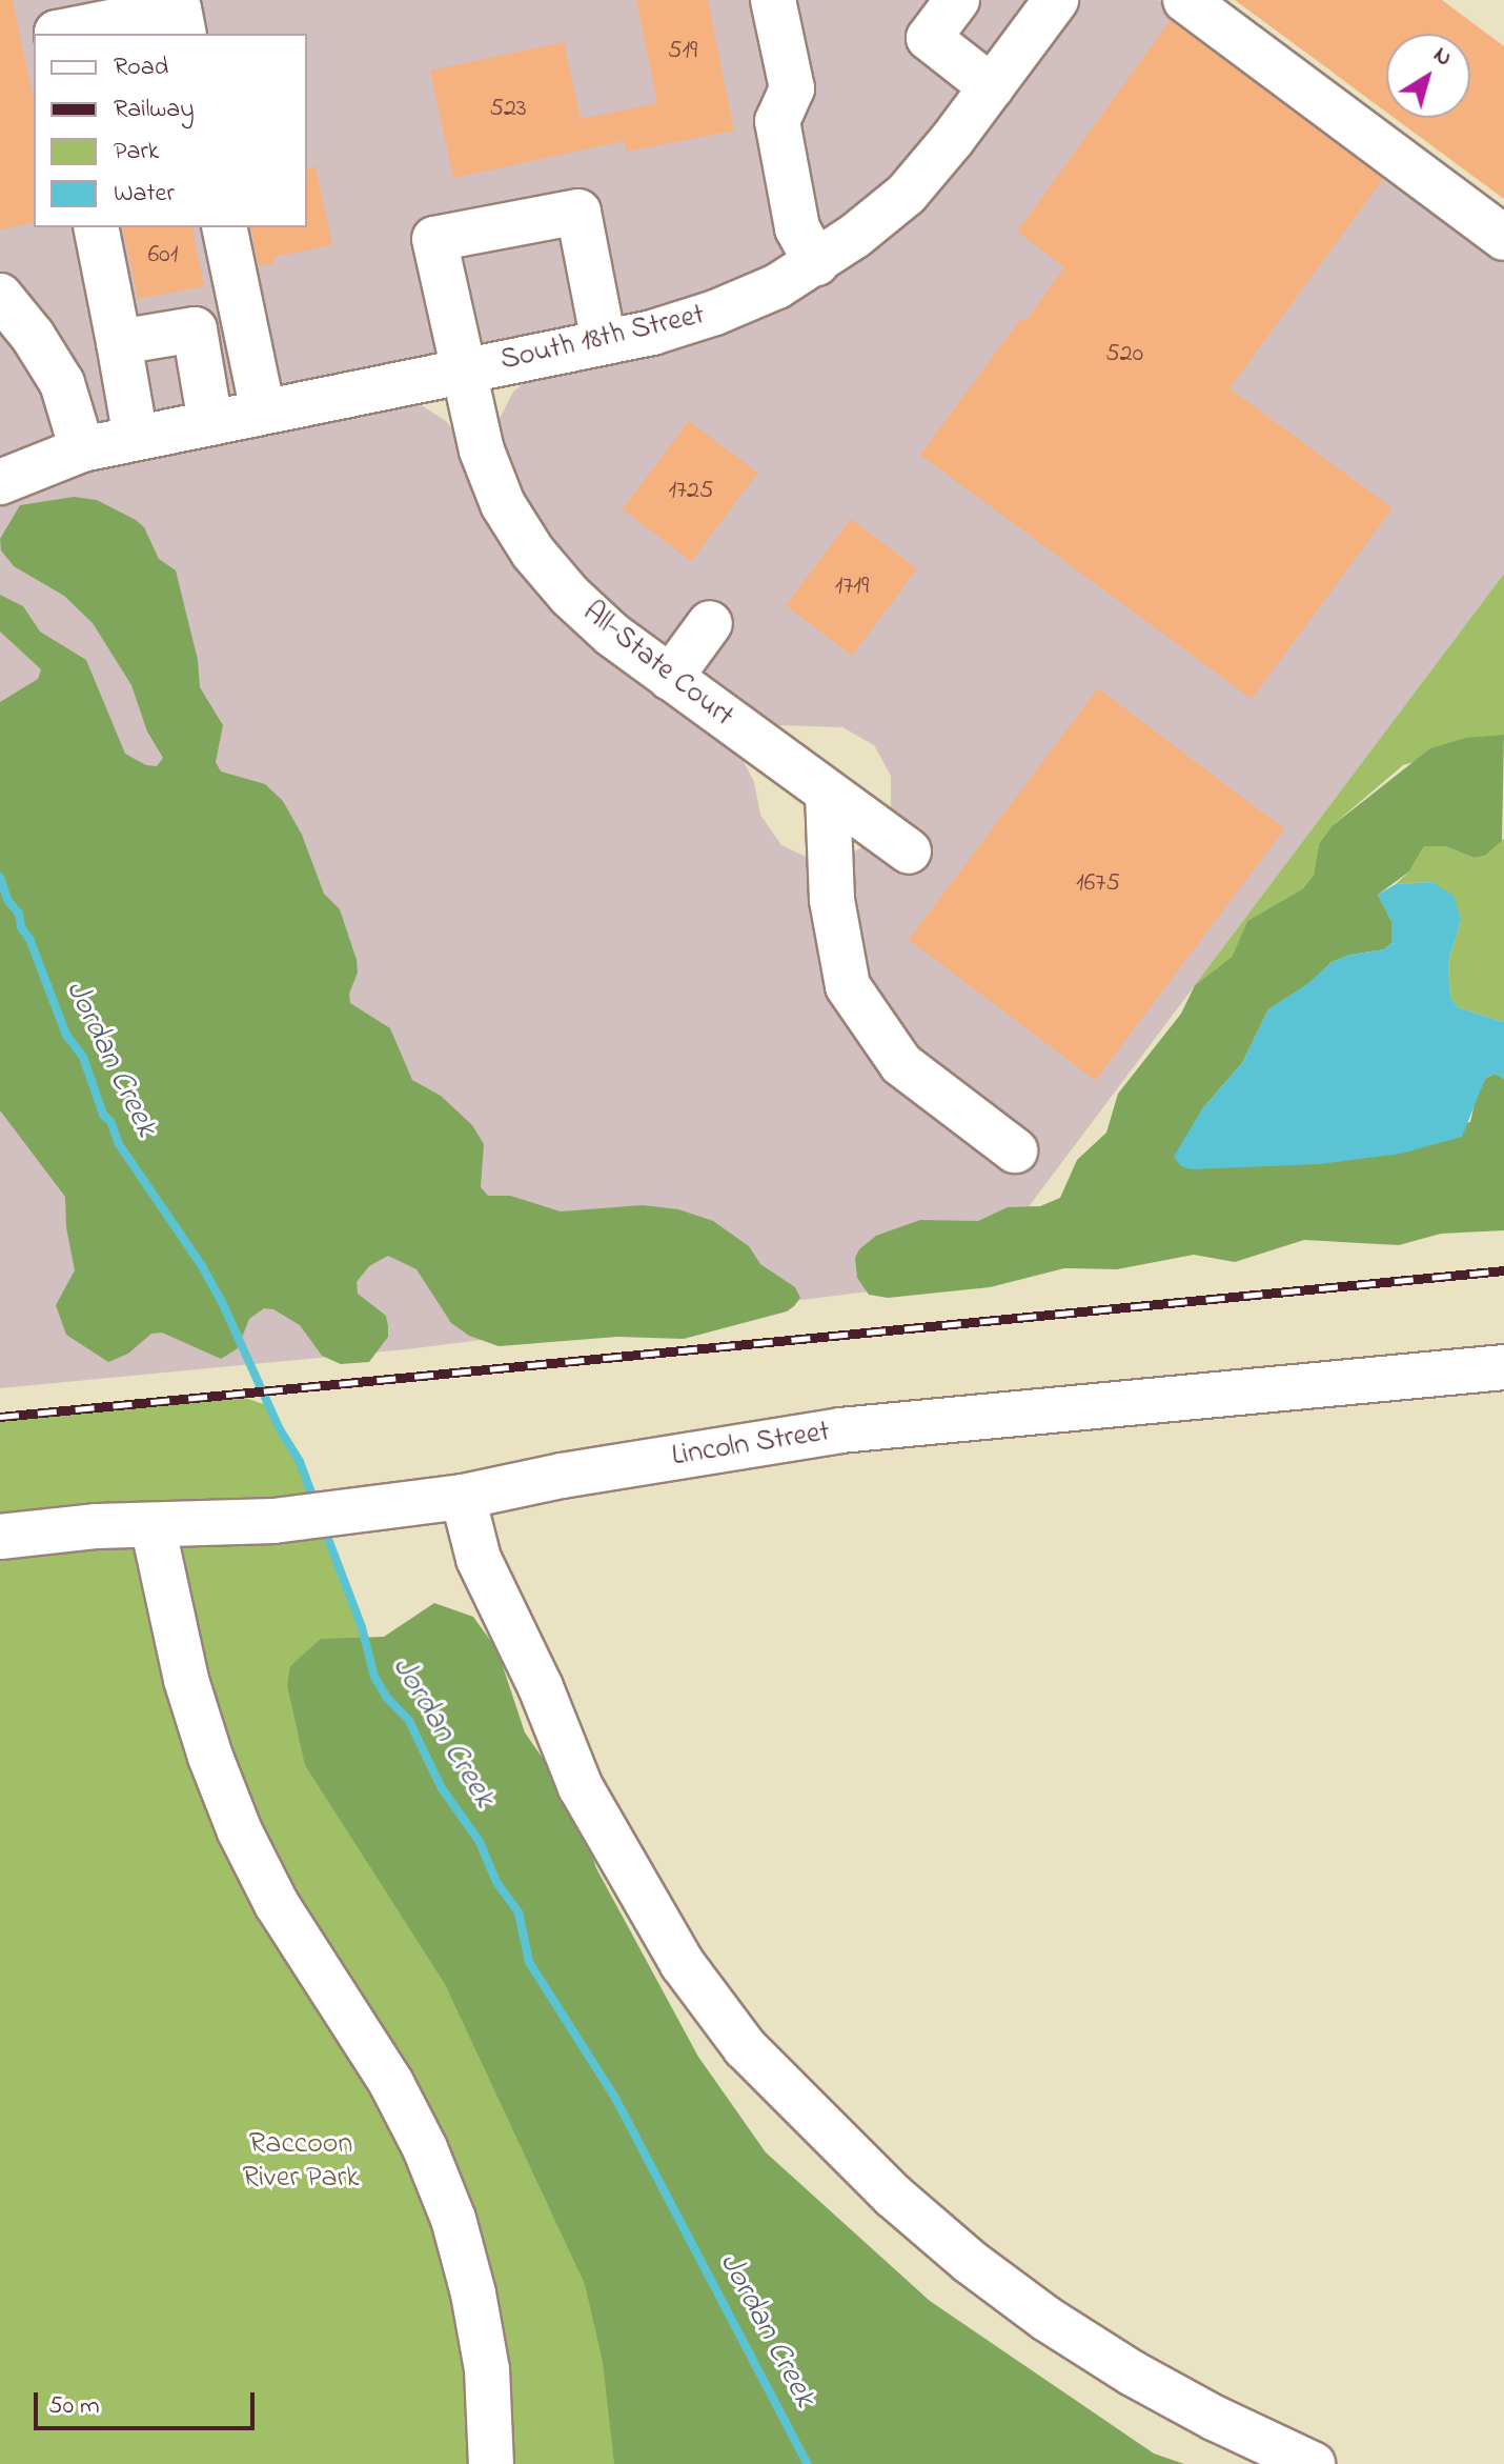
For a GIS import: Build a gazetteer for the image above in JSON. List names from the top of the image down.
{
  "streets": {
    "street": ["South 18th Street", "All-State Court", "Lincoln Street"]
  },
  "crossings": [
    ["South 18th Street", "All-State Court"]
  ],
  "water": ["Jordan Creek"],
  "parks": ["Raccoon River Park"],
  "house_numbers": [
    "519",
    "523",
    "601",
    "520",
    "1725",
    "1719",
    "1675"
  ],
  "legend": [
    "Road",
    "Railway",
    "Park",
    "Water"
  ],
  "scale_bar": "50 m",
  "north": "top right"
}
